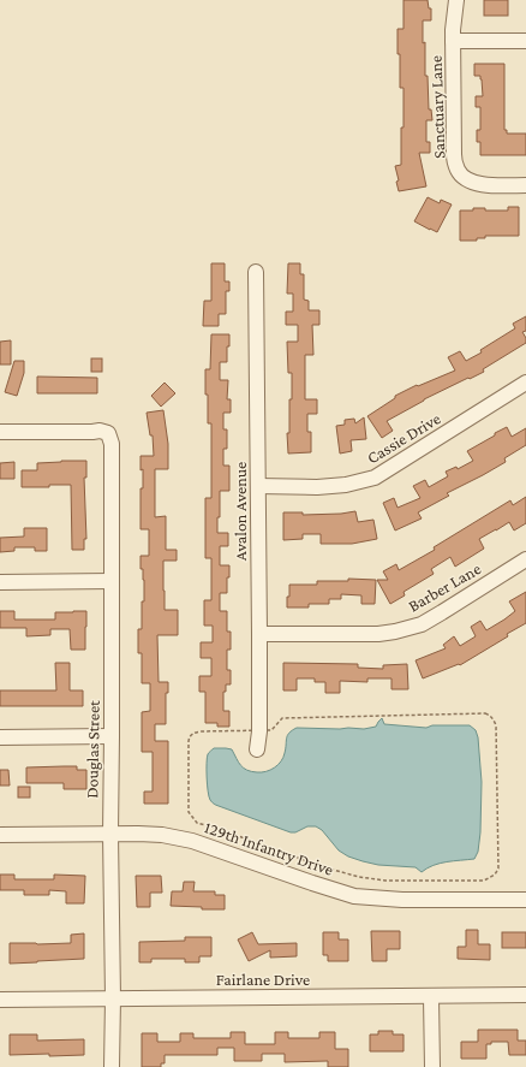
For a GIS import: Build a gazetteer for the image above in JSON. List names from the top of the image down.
{
  "streets": {
    "street": [
      "Sanctuary Lane",
      "Cassie Drive",
      "Avalon Avenue",
      "Barber Lane",
      "Douglas Street",
      "129th Infantry Drive",
      "Fairlane Drive"
    ]
  },
  "crossings": [
    ["Cassie Drive", "Avalon Avenue"],
    ["Avalon Avenue", "Barber Lane"],
    ["Douglas Street", "129th Infantry Drive"],
    ["Douglas Street", "Fairlane Drive"]
  ]
}
